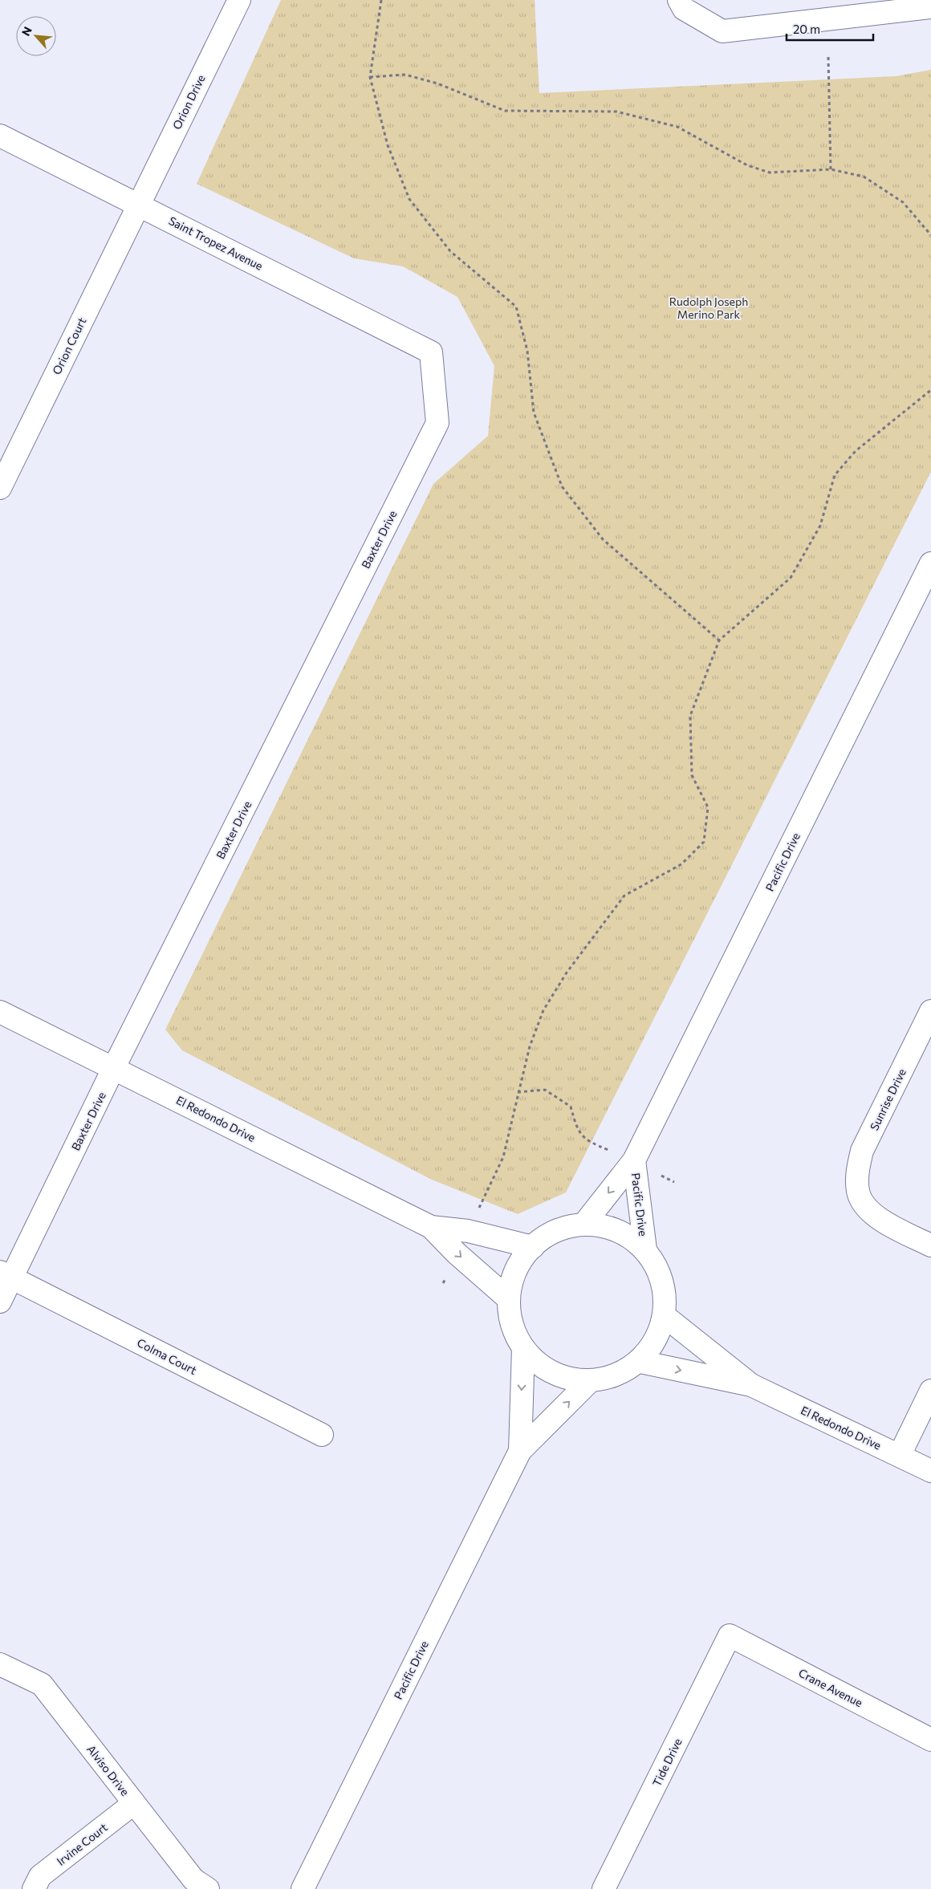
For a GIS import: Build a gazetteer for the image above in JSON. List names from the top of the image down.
{
  "streets": {
    "street": [
      "Orion Drive",
      "Saint Tropez Avenue",
      "Orion Court",
      "Baxter Drive",
      "Pacific Drive",
      "Sunrise Drive",
      "El Redondo Drive",
      "Colma Court",
      "Crane Avenue",
      "Tide Drive",
      "Alviso Drive",
      "Irvine Court"
    ]
  },
  "crossings": [
    ["Orion Drive", "Saint Tropez Avenue"],
    ["Orion Drive", "Orion Court"],
    ["Saint Tropez Avenue", "Orion Court"],
    ["Saint Tropez Avenue", "Baxter Drive"],
    ["Baxter Drive", "El Redondo Drive"],
    ["Baxter Drive", "Colma Court"],
    ["Crane Avenue", "Tide Drive"],
    ["Alviso Drive", "Irvine Court"]
  ],
  "parks": ["Rudolph Joseph Merino Park"],
  "scale_bar": "20 m",
  "north": "top left"
}
